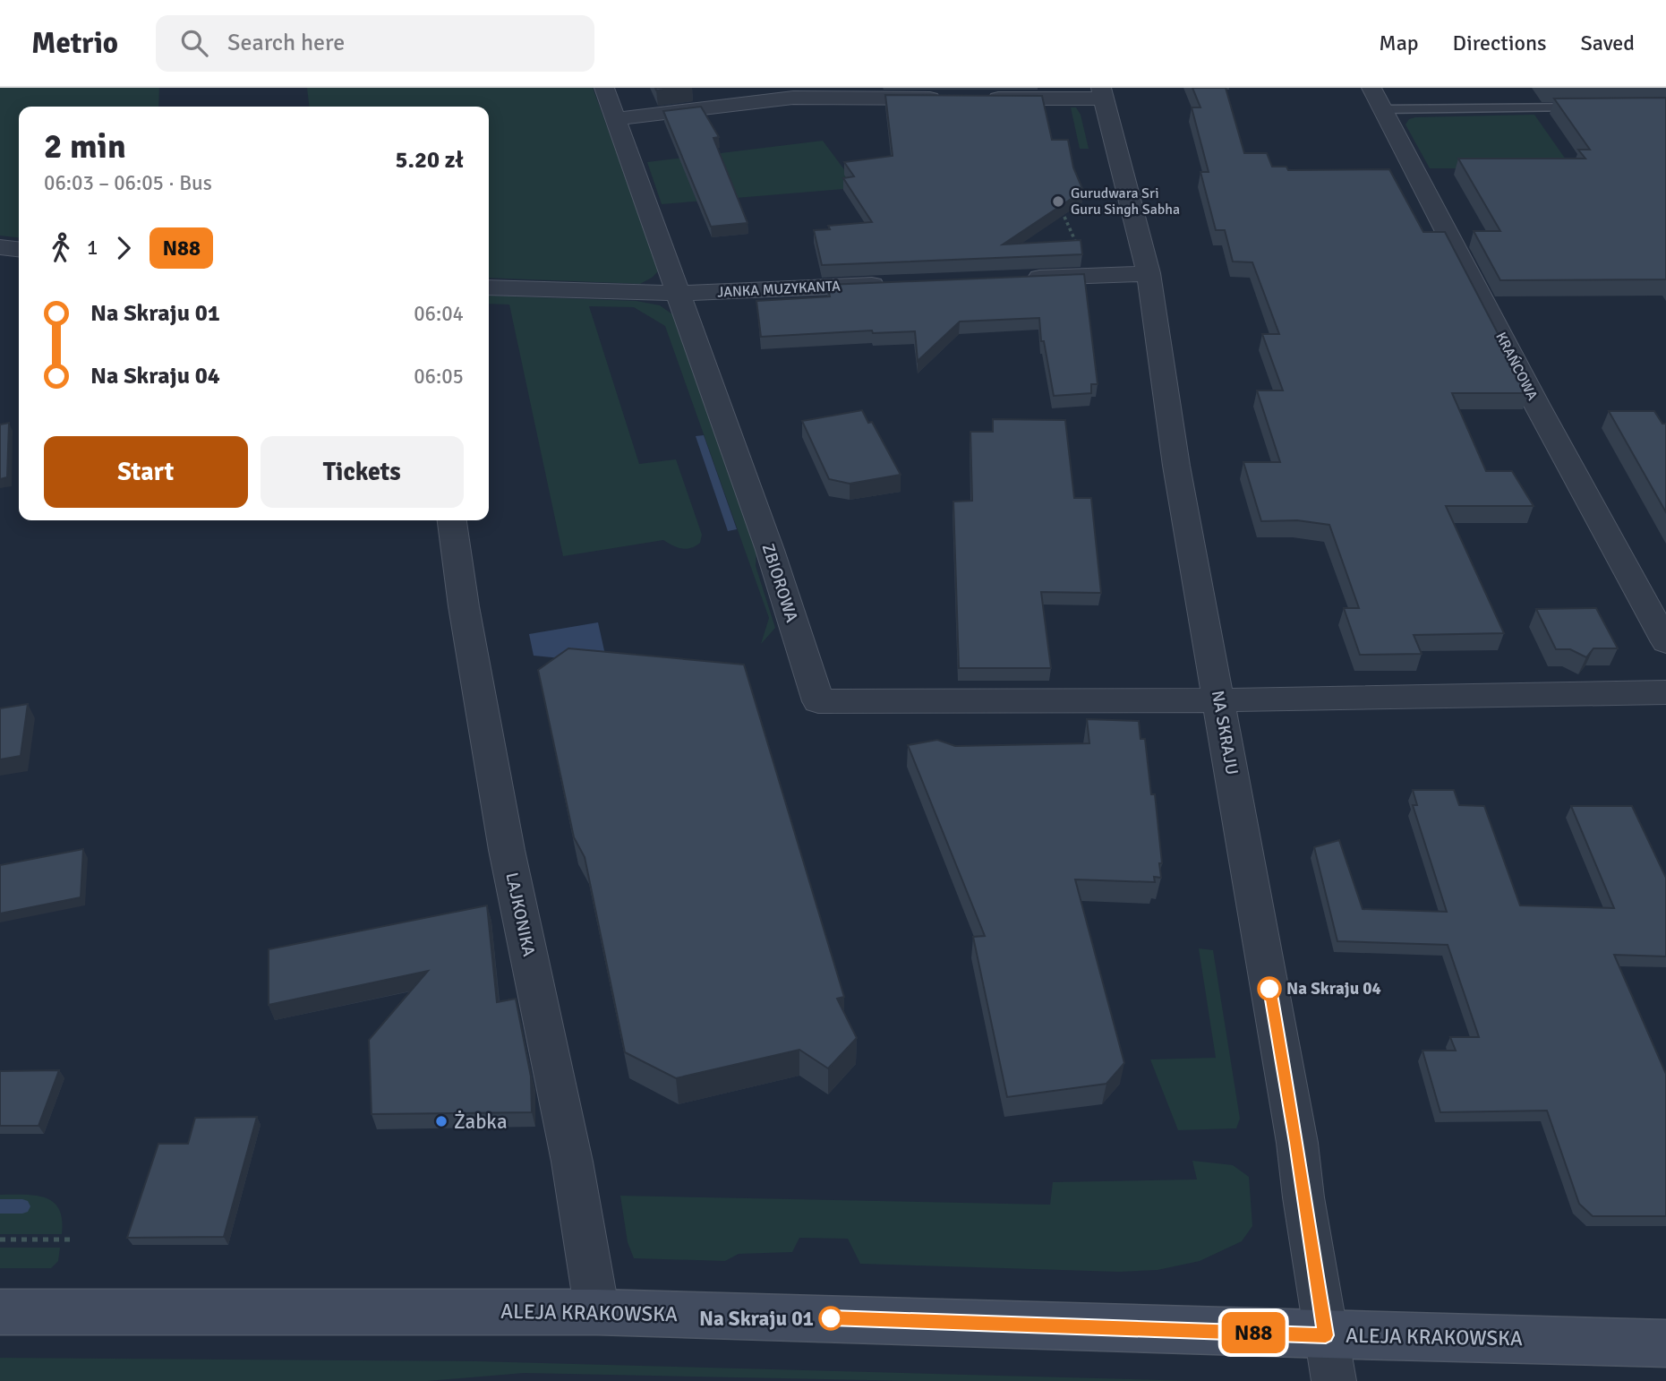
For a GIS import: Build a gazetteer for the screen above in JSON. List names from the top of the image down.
{
  "streets": {
    "main road": ["ALEJA KRAKOWSKA"],
    "street": [
      "JANKA MUZYKANTA",
      "KRAŃCOWA",
      "ZBIOROWA",
      "NA SKRAJU",
      "LAJKONIKA"
    ]
  },
  "crossings": [
    ["JANKA MUZYKANTA", "ZBIOROWA"],
    ["ZBIOROWA", "NA SKRAJU"],
    ["NA SKRAJU", "ALEJA KRAKOWSKA"],
    ["LAJKONIKA", "ALEJA KRAKOWSKA"]
  ],
  "places": [
    "Gurudwara Sri Guru Singh Sabha",
    "Na Skraju 04",
    "Żabka",
    "Na Skraju 01"
  ],
  "lines": ["bus line N88"],
  "page": {
    "header": "Metrio",
    "search": "Search here",
    "nav": ["Map", "Directions", "Saved"],
    "on_map": "N88",
    "heading": ["2 min", "06:03 – 06:05 · Bus", "5.20 zł"],
    "legs": ["1", "N88"],
    "list": [
      {
        "name": "Na Skraju 01",
        "value": "06:04"
      },
      {
        "name": "Na Skraju 04",
        "value": "06:05"
      }
    ],
    "buttons": ["Start", "Tickets"]
  }
}
